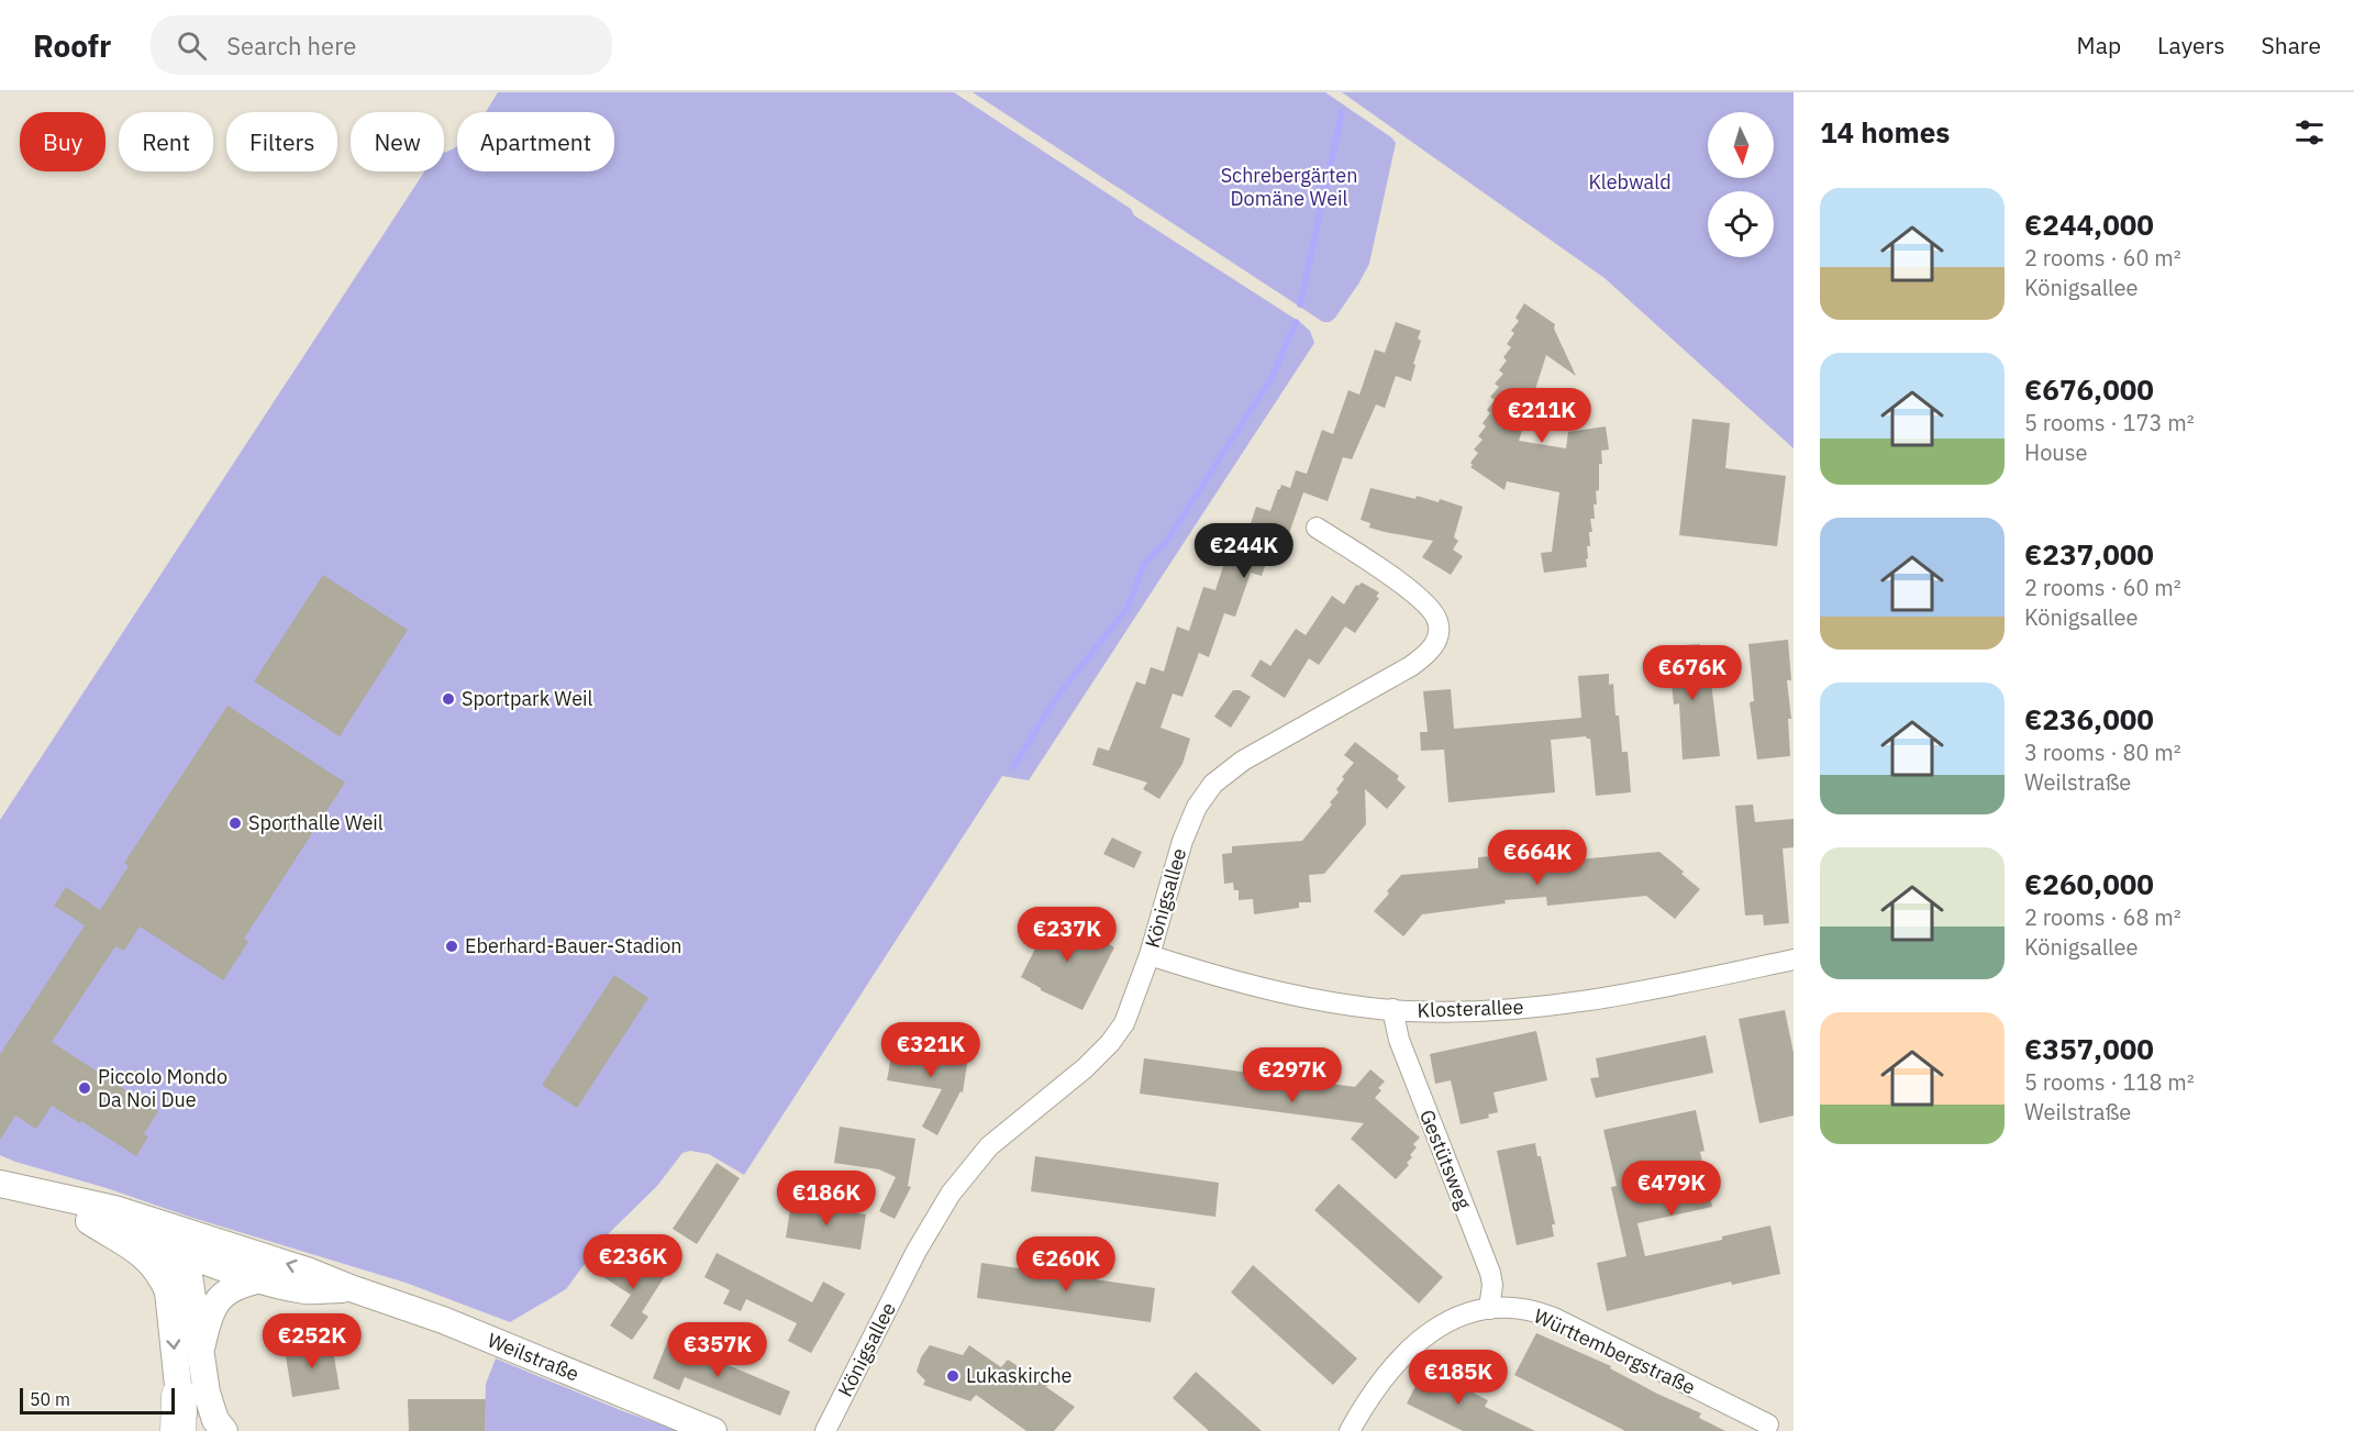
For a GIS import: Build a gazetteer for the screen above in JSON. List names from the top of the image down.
{
  "streets": {
    "street": [
      "Königsallee",
      "Klosterallee",
      "Gestütsweg",
      "Württembergstraße",
      "Weilstraße"
    ]
  },
  "crossings": [
    ["Königsallee", "Klosterallee"],
    ["Klosterallee", "Gestütsweg"],
    ["Gestütsweg", "Württembergstraße"]
  ],
  "parks": ["Schrebergärten Domäne Weil", "Klebwald"],
  "places": [
    "Sportpark Weil",
    "Sporthalle Weil",
    "Eberhard-Bauer-Stadion",
    "Piccolo Mondo Da Noi Due",
    "Lukaskirche"
  ],
  "scale_bar": "50 m",
  "north": "bottom",
  "page": {
    "header": "Roofr",
    "search": "Search here",
    "nav": ["Map", "Layers", "Share"],
    "heading": "14 homes",
    "chip": [
      "Buy",
      "Rent",
      "Filters",
      "New",
      "Apartment"
    ],
    "list": [
      {
        "name": "€244,000",
        "note": "2 rooms · 60 m² · Königsallee"
      },
      {
        "name": "€676,000",
        "note": "5 rooms · 173 m² · House"
      },
      {
        "name": "€237,000",
        "note": "2 rooms · 60 m² · Königsallee"
      },
      {
        "name": "€236,000",
        "note": "3 rooms · 80 m² · Weilstraße"
      },
      {
        "name": "€260,000",
        "note": "2 rooms · 68 m² · Königsallee"
      },
      {
        "name": "€357,000",
        "note": "5 rooms · 118 m² · Weilstraße"
      }
    ],
    "price": [
      "€211K",
      "€244K",
      "€676K",
      "€664K",
      "€237K",
      "€321K",
      "€297K",
      "€479K",
      "€186K",
      "€236K",
      "€260K",
      "€252K",
      "€357K",
      "€185K"
    ],
    "scale": "50 m"
  }
}
